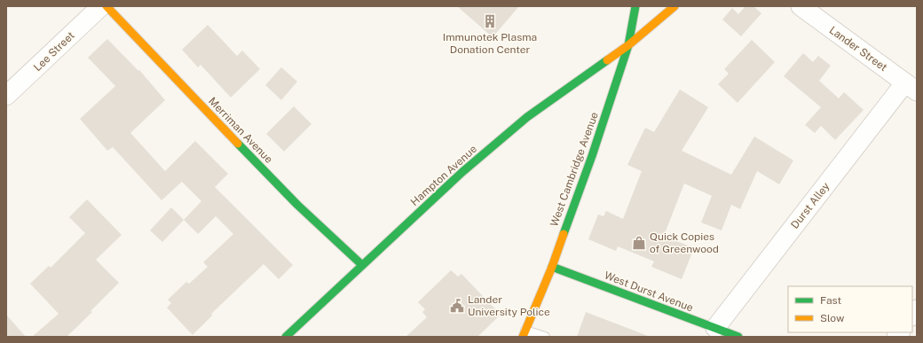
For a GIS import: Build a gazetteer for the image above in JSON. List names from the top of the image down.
{
  "streets": {
    "main road": [
      "Merriman Avenue",
      "West Cambridge Avenue",
      "Hampton Avenue",
      "West Durst Avenue"
    ],
    "street": ["Lander Street", "Lee Street", "Durst Alley"]
  },
  "crossings": [
    ["Lander Street", "Durst Alley"],
    ["Merriman Avenue", "Hampton Avenue"],
    ["West Cambridge Avenue", "Hampton Avenue"],
    ["West Cambridge Avenue", "West Durst Avenue"],
    ["Durst Alley", "West Durst Avenue"]
  ],
  "places": {
    "building": ["Immunotek Plasma Donation Center"],
    "shop": ["Quick Copies of Greenwood"],
    "public building": ["Lander University Police"]
  },
  "legend": ["Fast", "Slow"]
}
